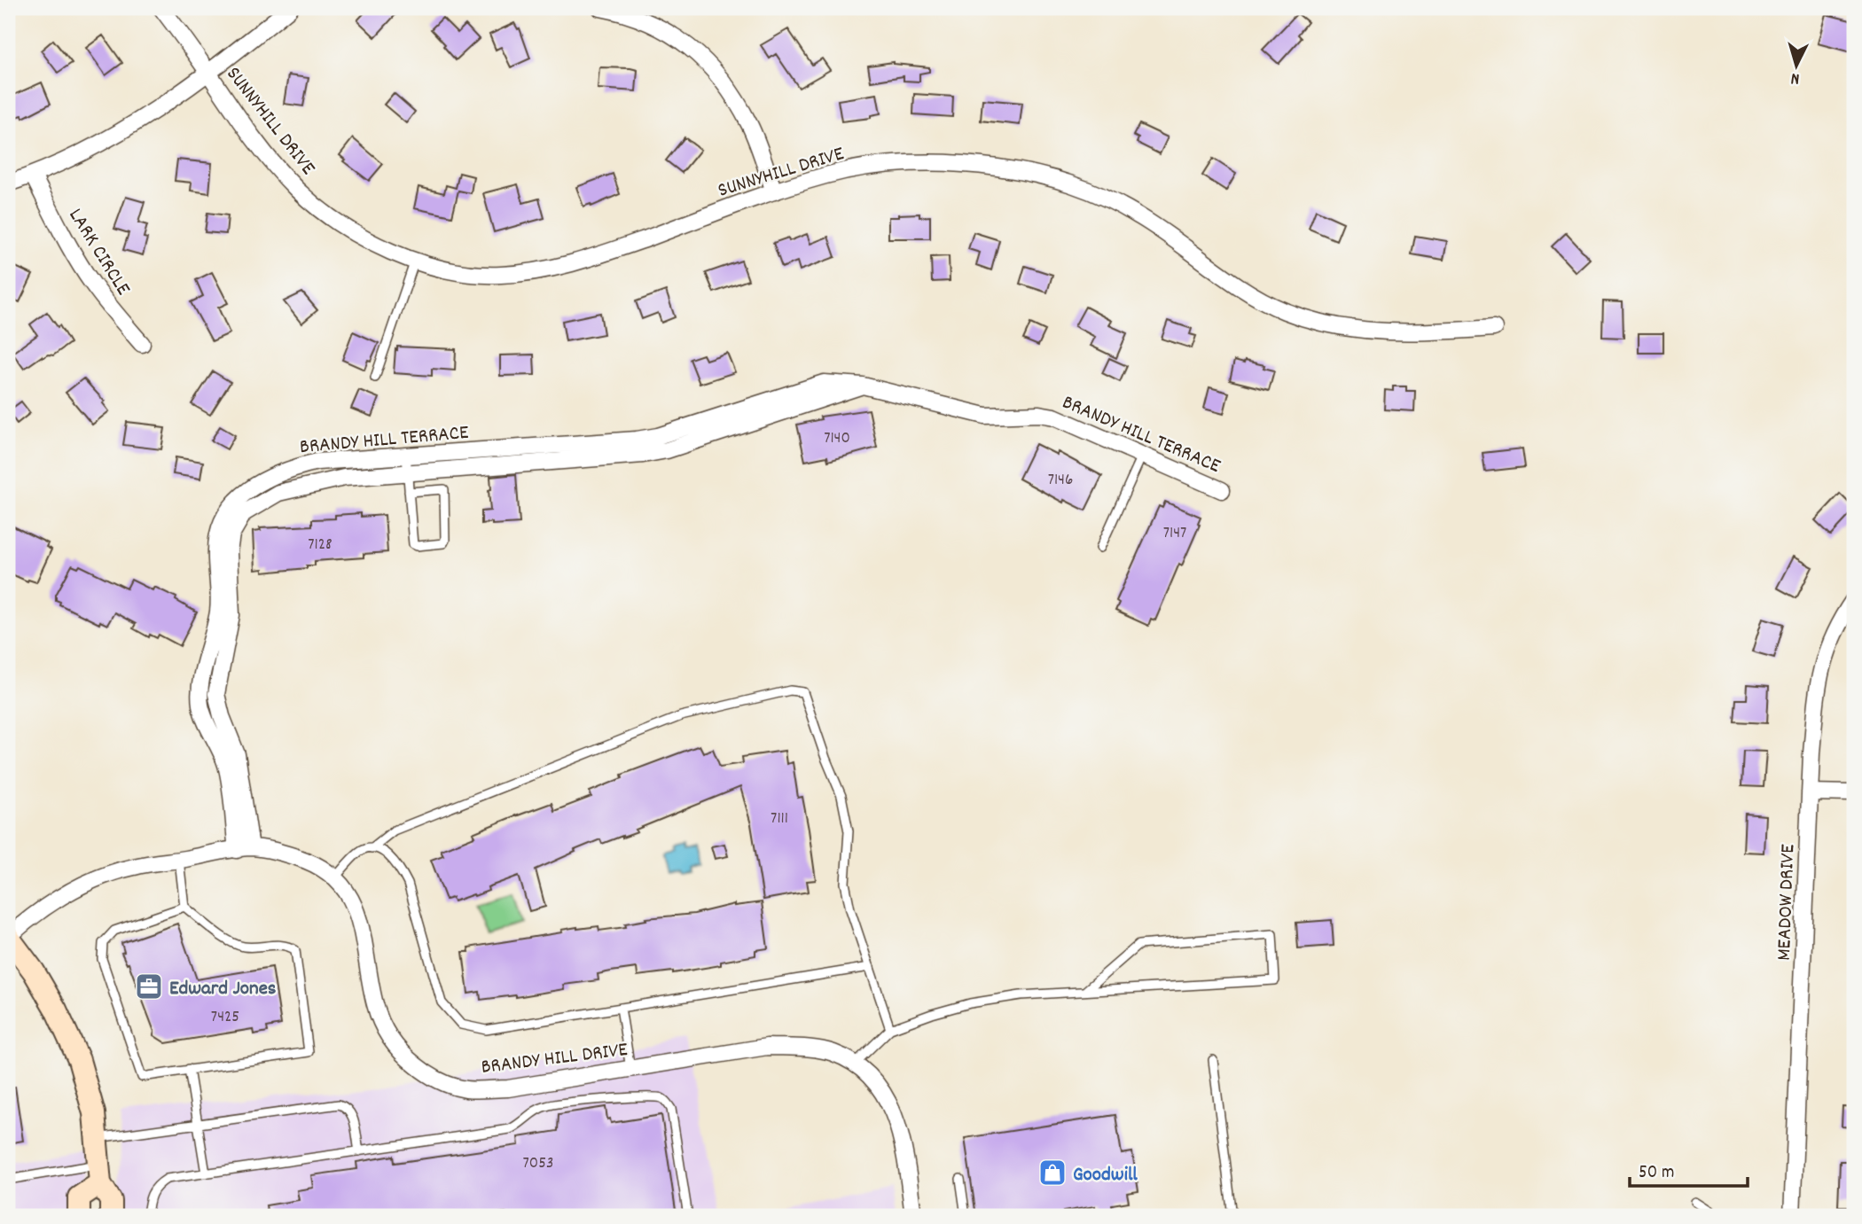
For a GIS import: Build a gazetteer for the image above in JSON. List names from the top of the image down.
{
  "streets": {
    "street": [
      "SUNNYHILL DRIVE",
      "LARK CIRCLE",
      "BRANDY HILL TERRACE",
      "MEADOW DRIVE",
      "BRANDY HILL DRIVE"
    ]
  },
  "crossings": [
    ["BRANDY HILL TERRACE", "BRANDY HILL DRIVE"]
  ],
  "places": {
    "office": ["Edward Jones"],
    "shop": ["Goodwill"]
  },
  "house_numbers": [
    "7140",
    "7146",
    "7147",
    "7128",
    "7111",
    "7425",
    "7053"
  ],
  "scale_bar": "50 m",
  "north": "bottom"
}
